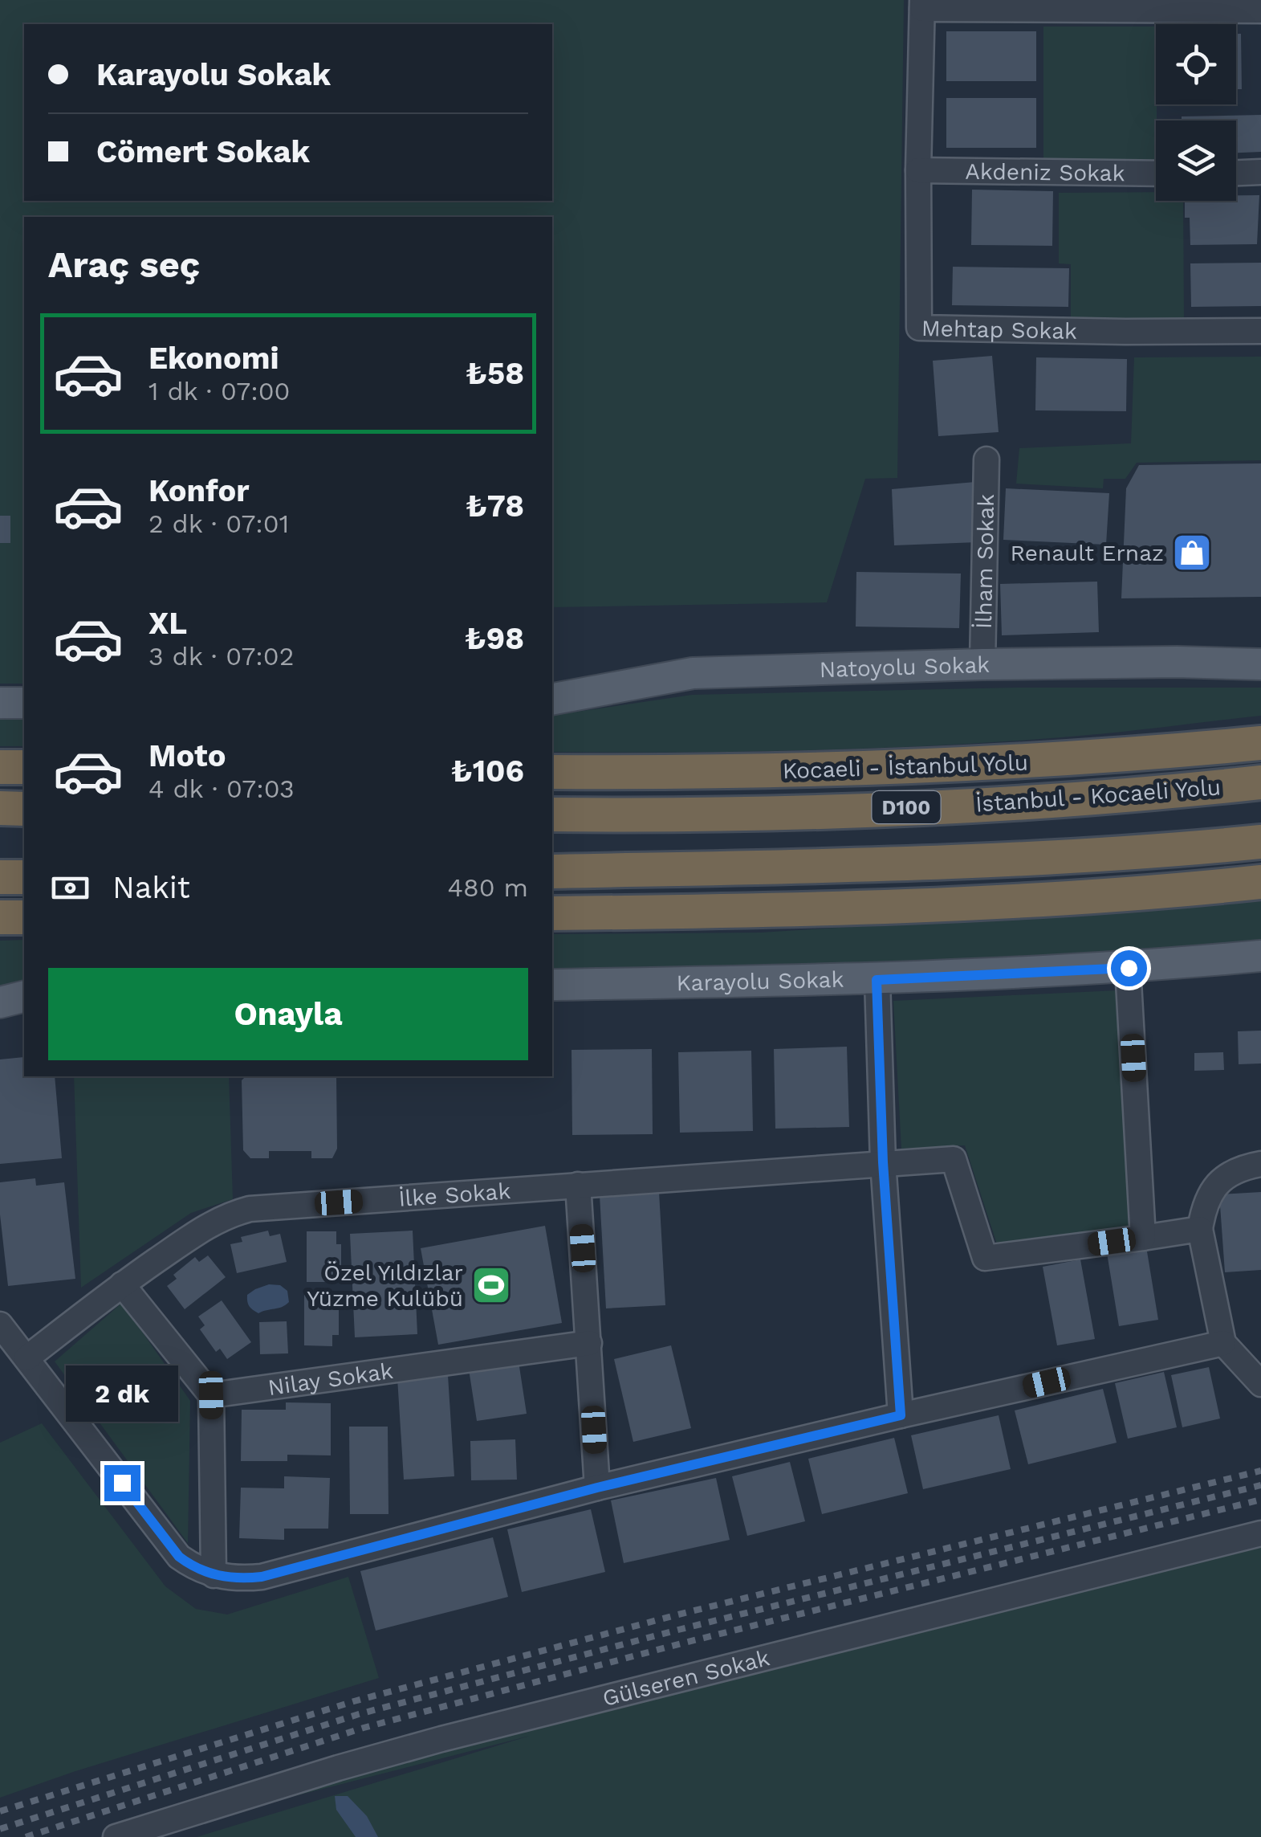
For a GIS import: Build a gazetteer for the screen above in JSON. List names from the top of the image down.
{
  "streets": {
    "highway": ["Kocaeli - İstanbul Yolu", "İstanbul - Kocaeli Yolu", "D100"],
    "main road": ["Natoyolu Sokak", "Karayolu Sokak"],
    "street": [
      "Akdeniz Sokak",
      "Mehtap Sokak",
      "İlham Sokak",
      "İlke Sokak",
      "Nilay Sokak",
      "Gülseren Sokak"
    ]
  },
  "crossings": [
    ["Akdeniz Sokak", "Mehtap Sokak"],
    ["İlham Sokak", "Natoyolu Sokak"]
  ],
  "places": {
    "shop": ["Renault Ernaz"],
    "sports": ["Özel Yıldızlar Yüzme Kulübü"]
  },
  "page": {
    "banner": ["Karayolu Sokak", "Cömert Sokak"],
    "heading": "Araç seç",
    "list": [
      {
        "name": "Ekonomi",
        "note": "1 dk · 07:00",
        "value": "₺58"
      },
      {
        "name": "Konfor",
        "note": "2 dk · 07:01",
        "value": "₺78"
      },
      {
        "name": "XL",
        "note": "3 dk · 07:02",
        "value": "₺98"
      },
      {
        "name": "Moto",
        "note": "4 dk · 07:03",
        "value": "₺106"
      }
    ],
    "pay": ["Nakit", "480 m"],
    "buttons": "Onayla",
    "bubble": "2 dk"
  }
}
